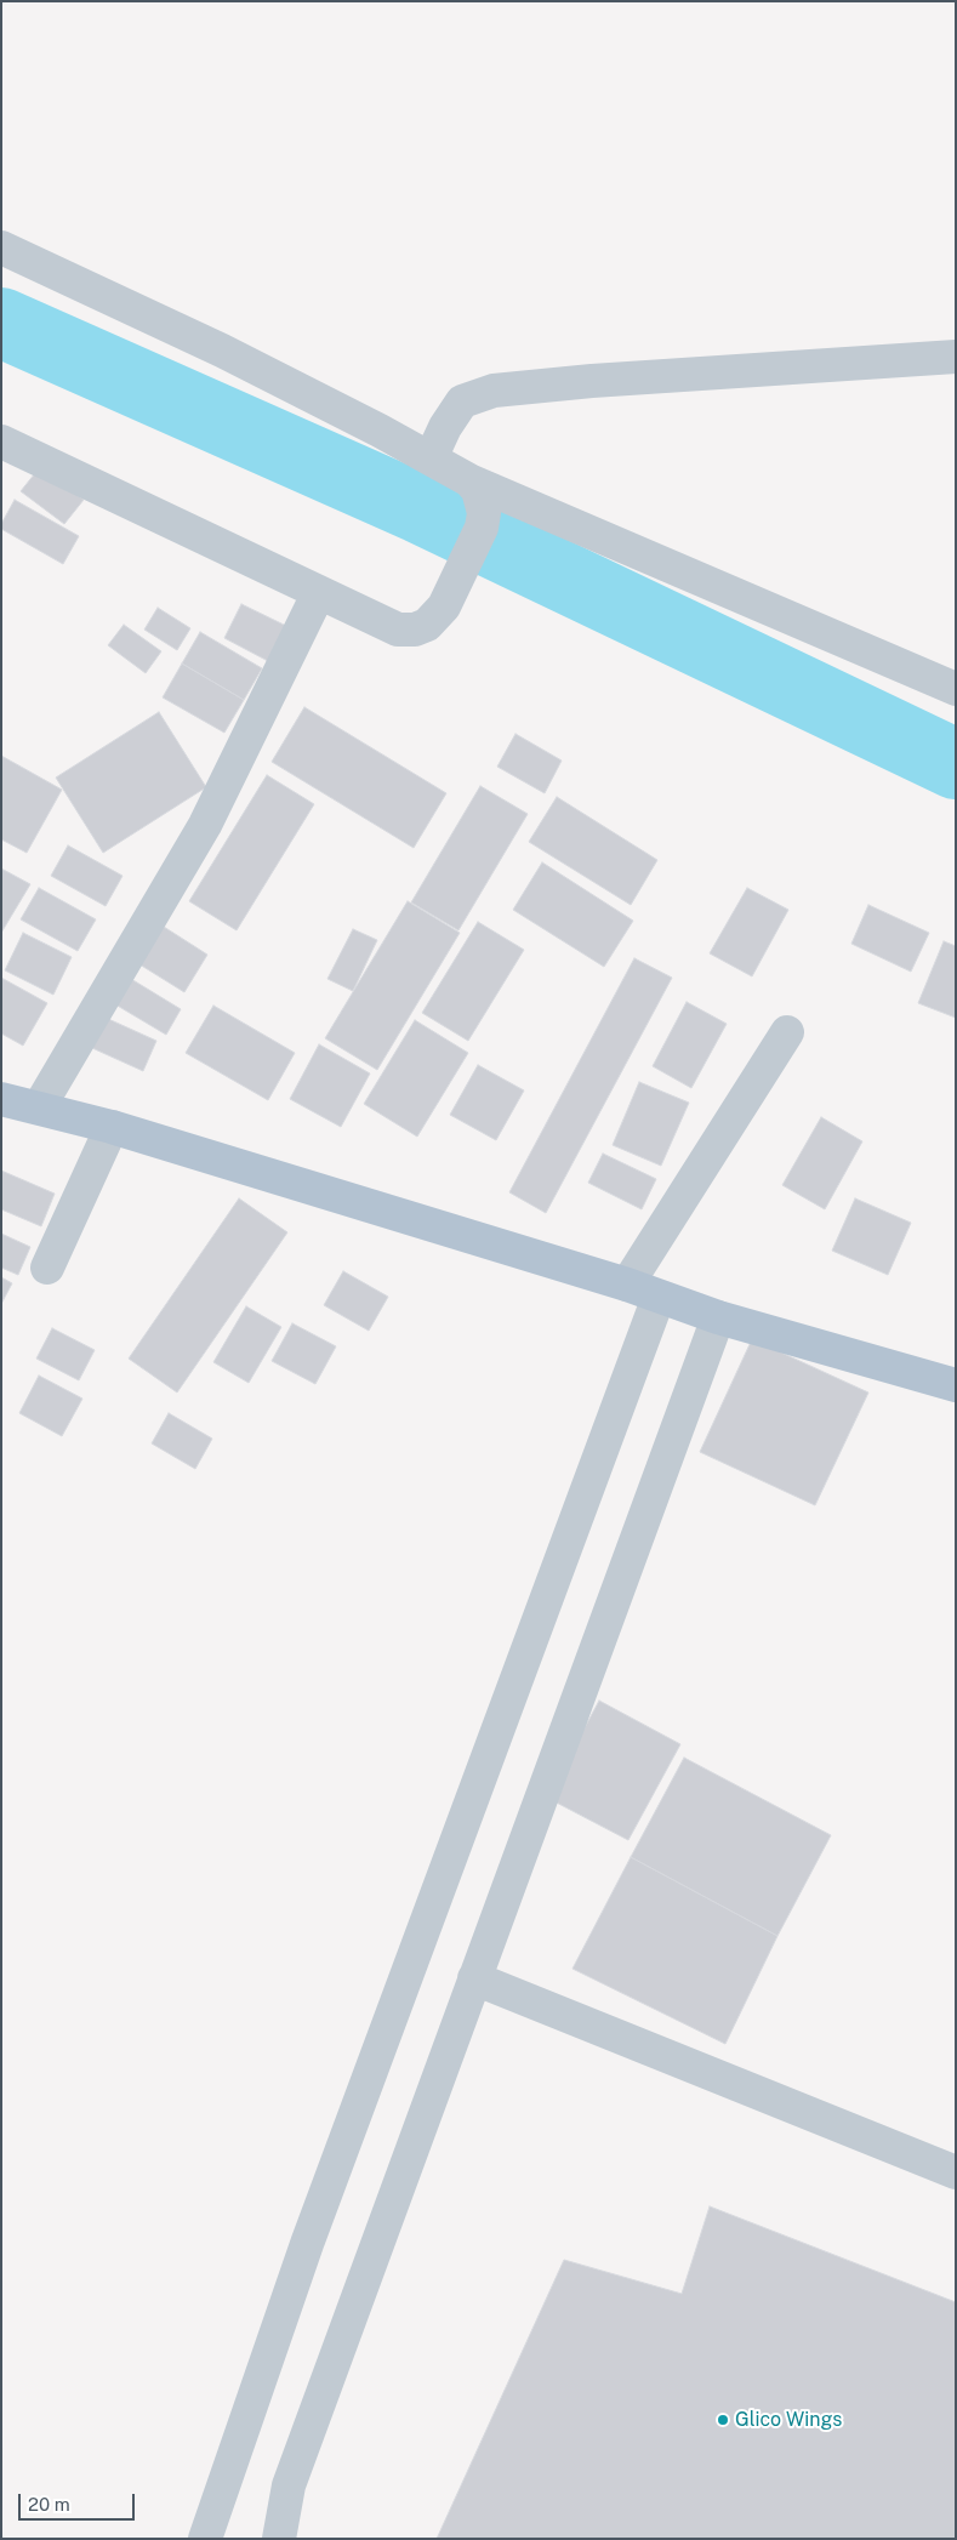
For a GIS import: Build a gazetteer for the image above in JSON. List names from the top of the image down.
{
  "places": ["Glico Wings"],
  "scale_bar": "20 m"
}
